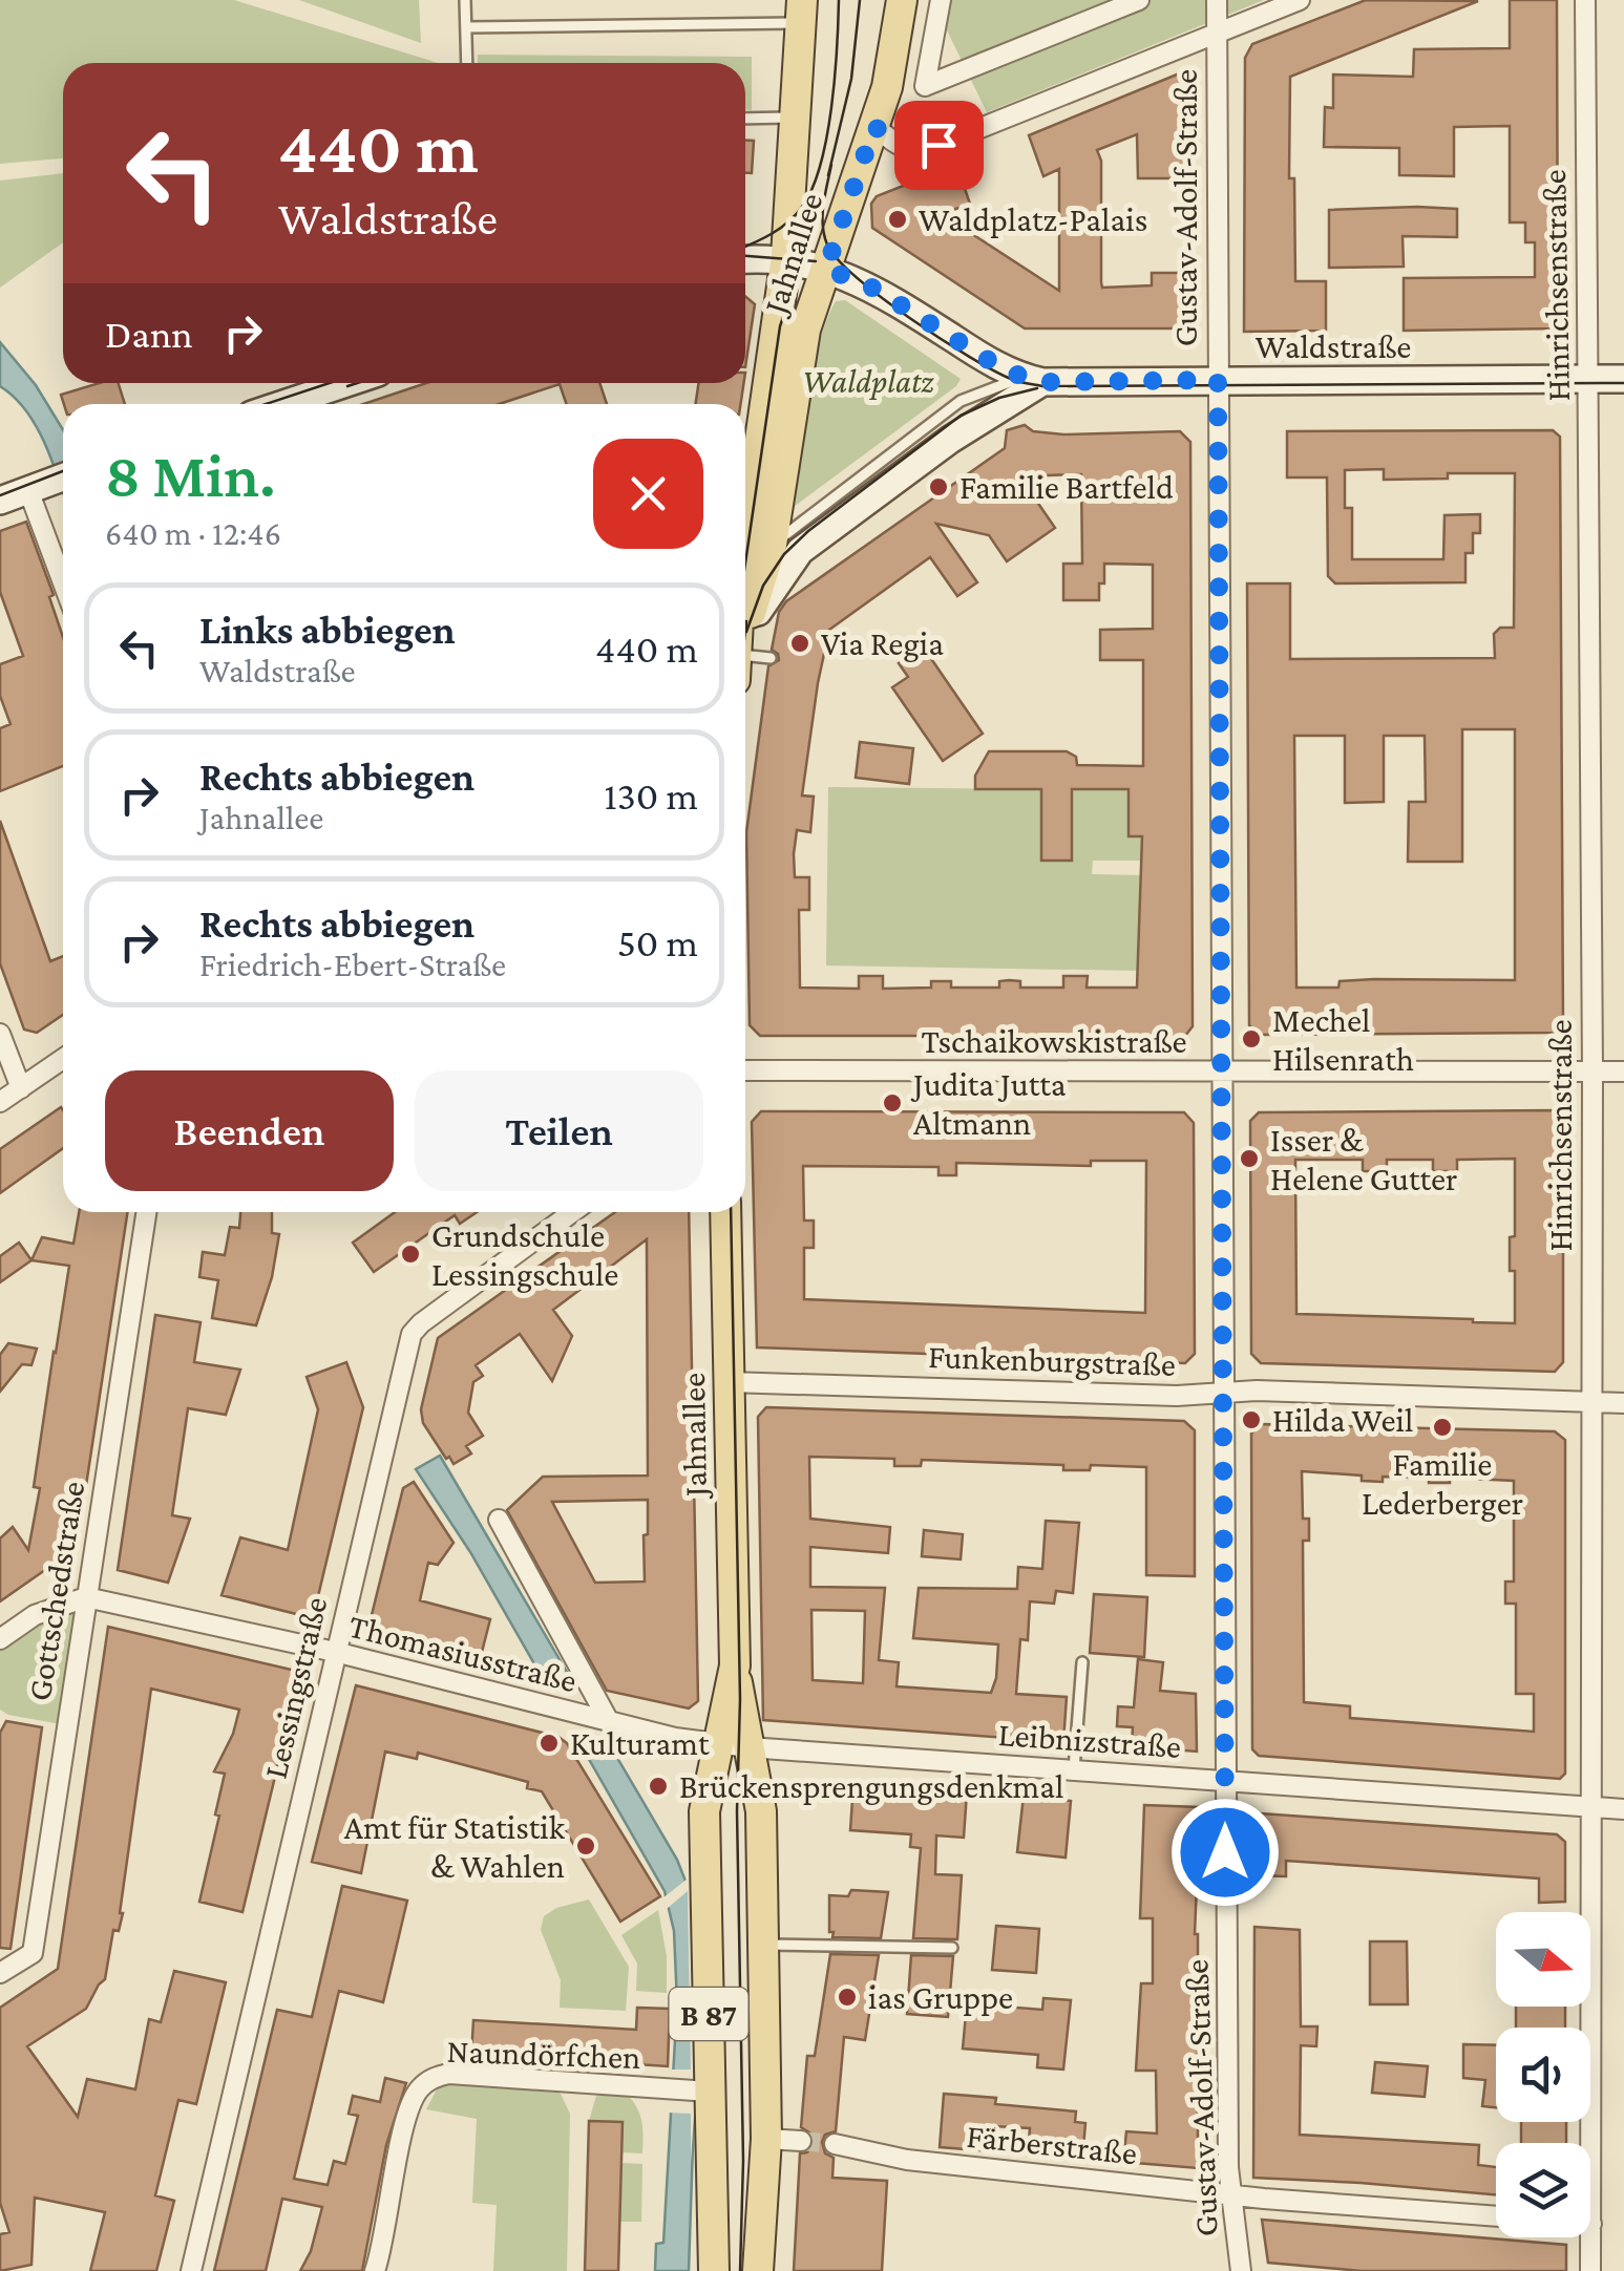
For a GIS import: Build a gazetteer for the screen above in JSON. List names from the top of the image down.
{
  "streets": {
    "main road": ["Jahnallee", "Waldstraße", "B 87"],
    "street": [
      "Gustav-Adolf-Straße",
      "Hinrichsenstraße",
      "Tschaikowskistraße",
      "Funkenburgstraße",
      "Gottschedstraße",
      "Thomasiusstraße",
      "Lessingstraße",
      "Leibnizstraße",
      "Naundörfchen",
      "Färberstraße"
    ]
  },
  "crossings": [
    ["Gustav-Adolf-Straße", "Waldstraße"],
    ["Gustav-Adolf-Straße", "Tschaikowskistraße"],
    ["Gustav-Adolf-Straße", "Funkenburgstraße"],
    ["Gustav-Adolf-Straße", "Leibnizstraße"],
    ["Gustav-Adolf-Straße", "Färberstraße"],
    ["Jahnallee", "Waldstraße"],
    ["Jahnallee", "Funkenburgstraße"],
    ["Jahnallee", "Thomasiusstraße"],
    ["Jahnallee", "Leibnizstraße"],
    ["Jahnallee", "B 87"],
    ["Hinrichsenstraße", "Waldstraße"],
    ["Hinrichsenstraße", "Tschaikowskistraße"],
    ["Hinrichsenstraße", "Funkenburgstraße"],
    ["Hinrichsenstraße", "Leibnizstraße"],
    ["Gottschedstraße", "Thomasiusstraße"],
    ["Thomasiusstraße", "Lessingstraße"],
    ["Thomasiusstraße", "Leibnizstraße"],
    ["Thomasiusstraße", "B 87"],
    ["Leibnizstraße", "B 87"],
    ["B 87", "Naundörfchen"]
  ],
  "parks": ["Waldplatz"],
  "places": [
    "Waldplatz-Palais",
    "Familie Bartfeld",
    "Via Regia",
    "Mechel Hilsenrath",
    "Judita Jutta Altmann",
    "Isser & Helene Gutter",
    "Grundschule Lessingschule",
    "Hilda Weil",
    "Familie Lederberger",
    "Kulturamt",
    "Brückensprengungsdenkmal",
    "Amt für Statistik & Wahlen",
    "ias Gruppe"
  ],
  "north": "right",
  "page": {
    "turn": ["440 m", "Waldstraße"],
    "then": "Dann",
    "heading": ["8 Min.", "640 m · 12:46"],
    "list": [
      {
        "name": "Links abbiegen",
        "note": "Waldstraße",
        "value": "440 m"
      },
      {
        "name": "Rechts abbiegen",
        "note": "Jahnallee",
        "value": "130 m"
      },
      {
        "name": "Rechts abbiegen",
        "note": "Friedrich-Ebert-Straße",
        "value": "50 m"
      }
    ],
    "buttons": ["Beenden", "Teilen"]
  }
}
